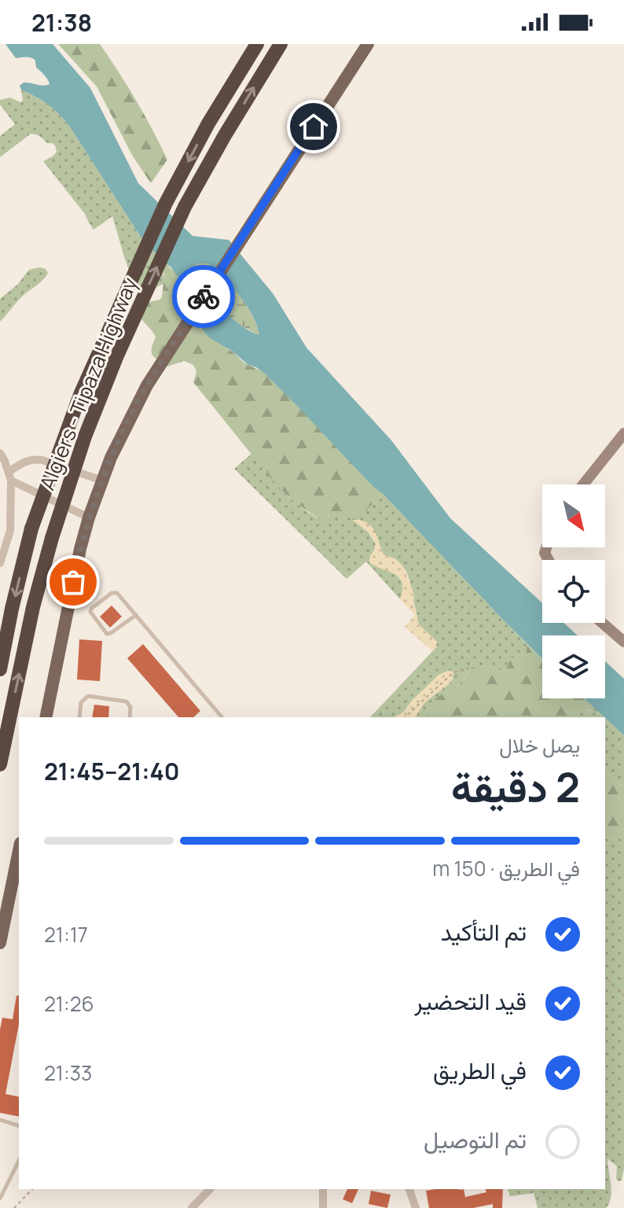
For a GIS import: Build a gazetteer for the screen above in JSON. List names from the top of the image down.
{
  "streets": {
    "highway": ["Algiers - Tipaza Highway"]
  },
  "north": "bottom right",
  "page": {
    "status": "21:38",
    "heading": ["2 دقيقة", "يصل خلال", "21:40–21:45"],
    "bar": "في الطريق · 150 m",
    "list": [
      ["تم التأكيد", "21:17"],
      ["قيد التحضير", "21:26"],
      ["في الطريق", "21:33"],
      "تم التوصيل"
    ]
  }
}
